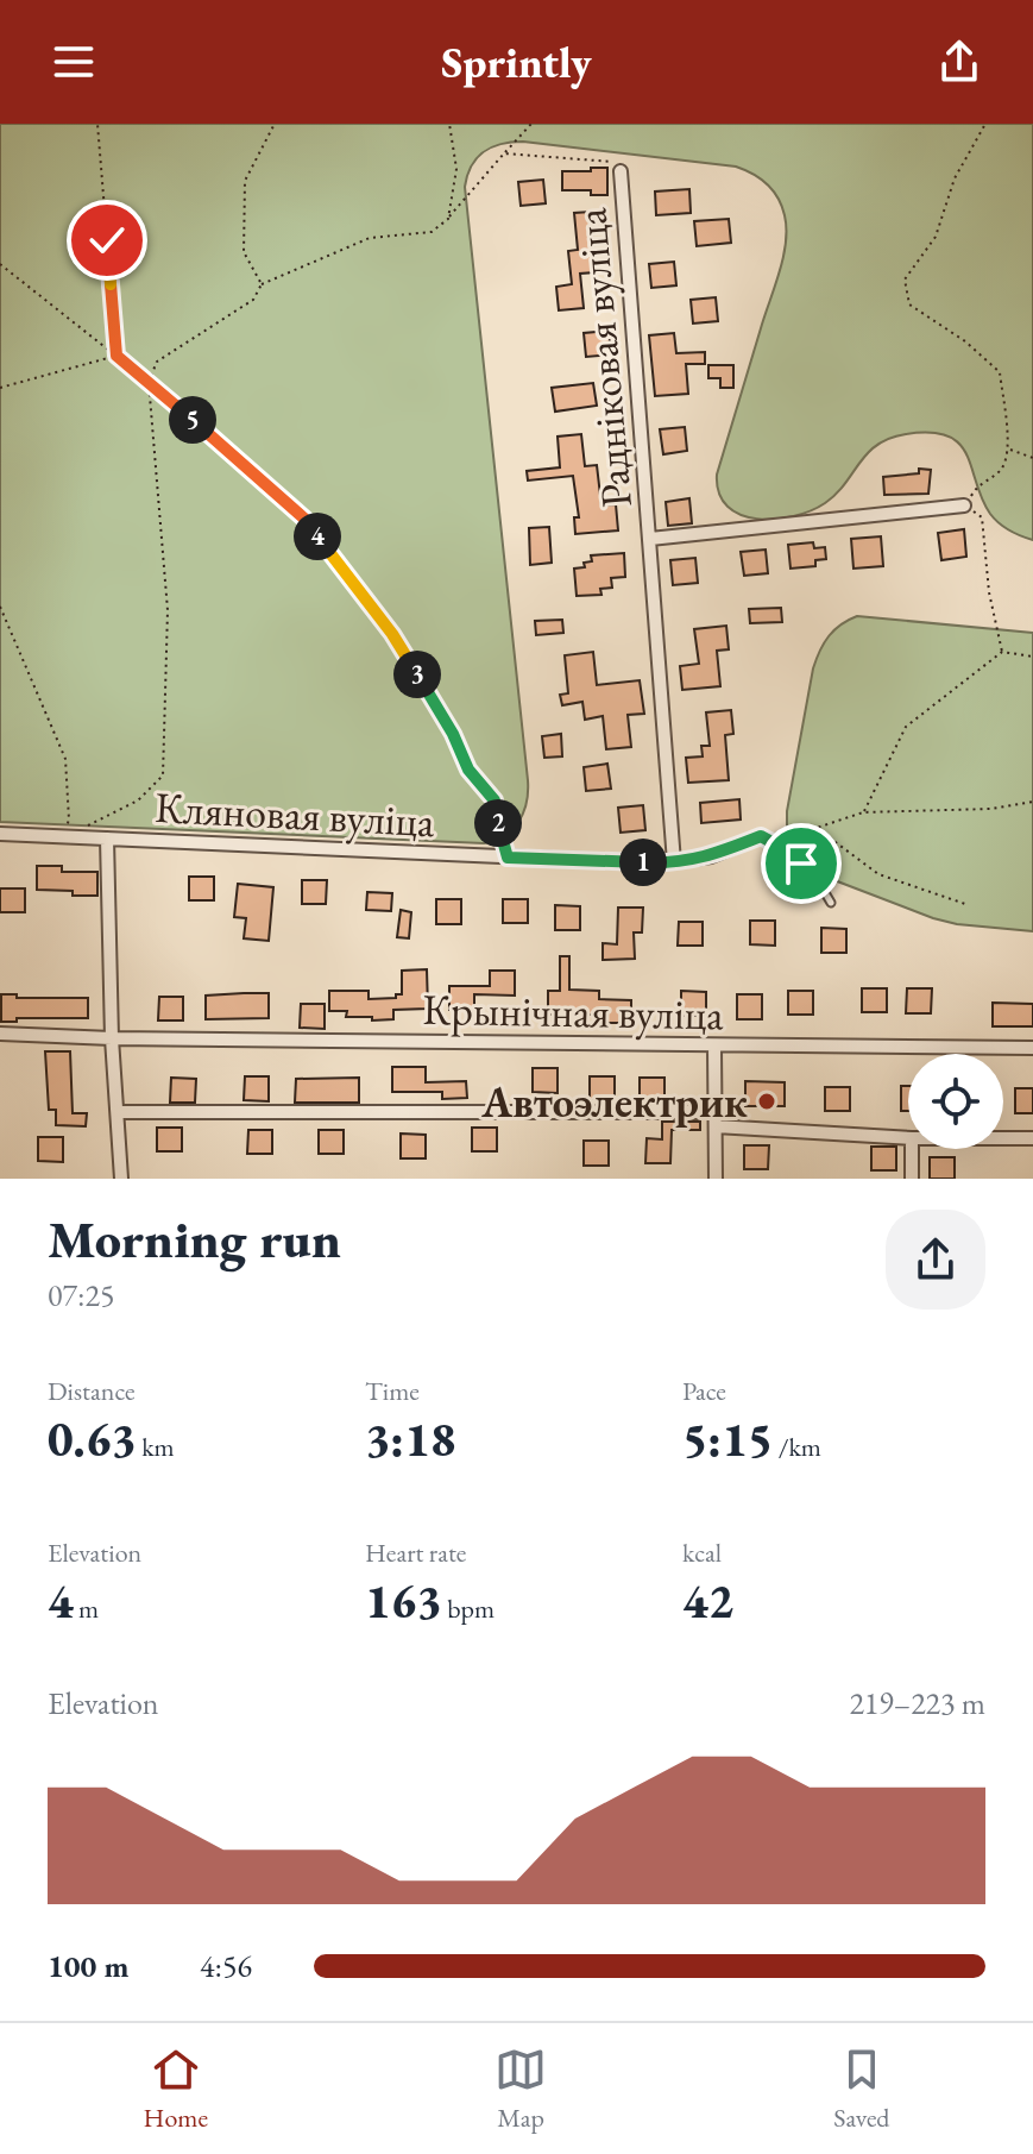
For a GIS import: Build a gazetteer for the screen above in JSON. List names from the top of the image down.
{
  "streets": {
    "street": ["Радніковая вуліца", "Кляновая вуліца", "Крынічная вуліца"]
  },
  "crossings": [
    ["Радніковая вуліца", "Кляновая вуліца"]
  ],
  "places": ["Автоэлектрик"],
  "page": {
    "header": "Sprintly",
    "pins": [
      "5",
      "4",
      "3",
      "2",
      "1"
    ],
    "heading": ["Morning run", "07:25"],
    "stats": [
      ["Distance", "0.63 km"],
      ["Time", "3:18"],
      ["Pace", "5:15 /km"],
      ["Elevation", "4 m"],
      ["Heart rate", "163 bpm"],
      ["kcal", "42"]
    ],
    "chart": ["Elevation", "219–223 m"],
    "list": [
      {
        "name": "100 m",
        "note": "4:56"
      }
    ],
    "tabs": ["Home", "Map", "Saved"]
  }
}
